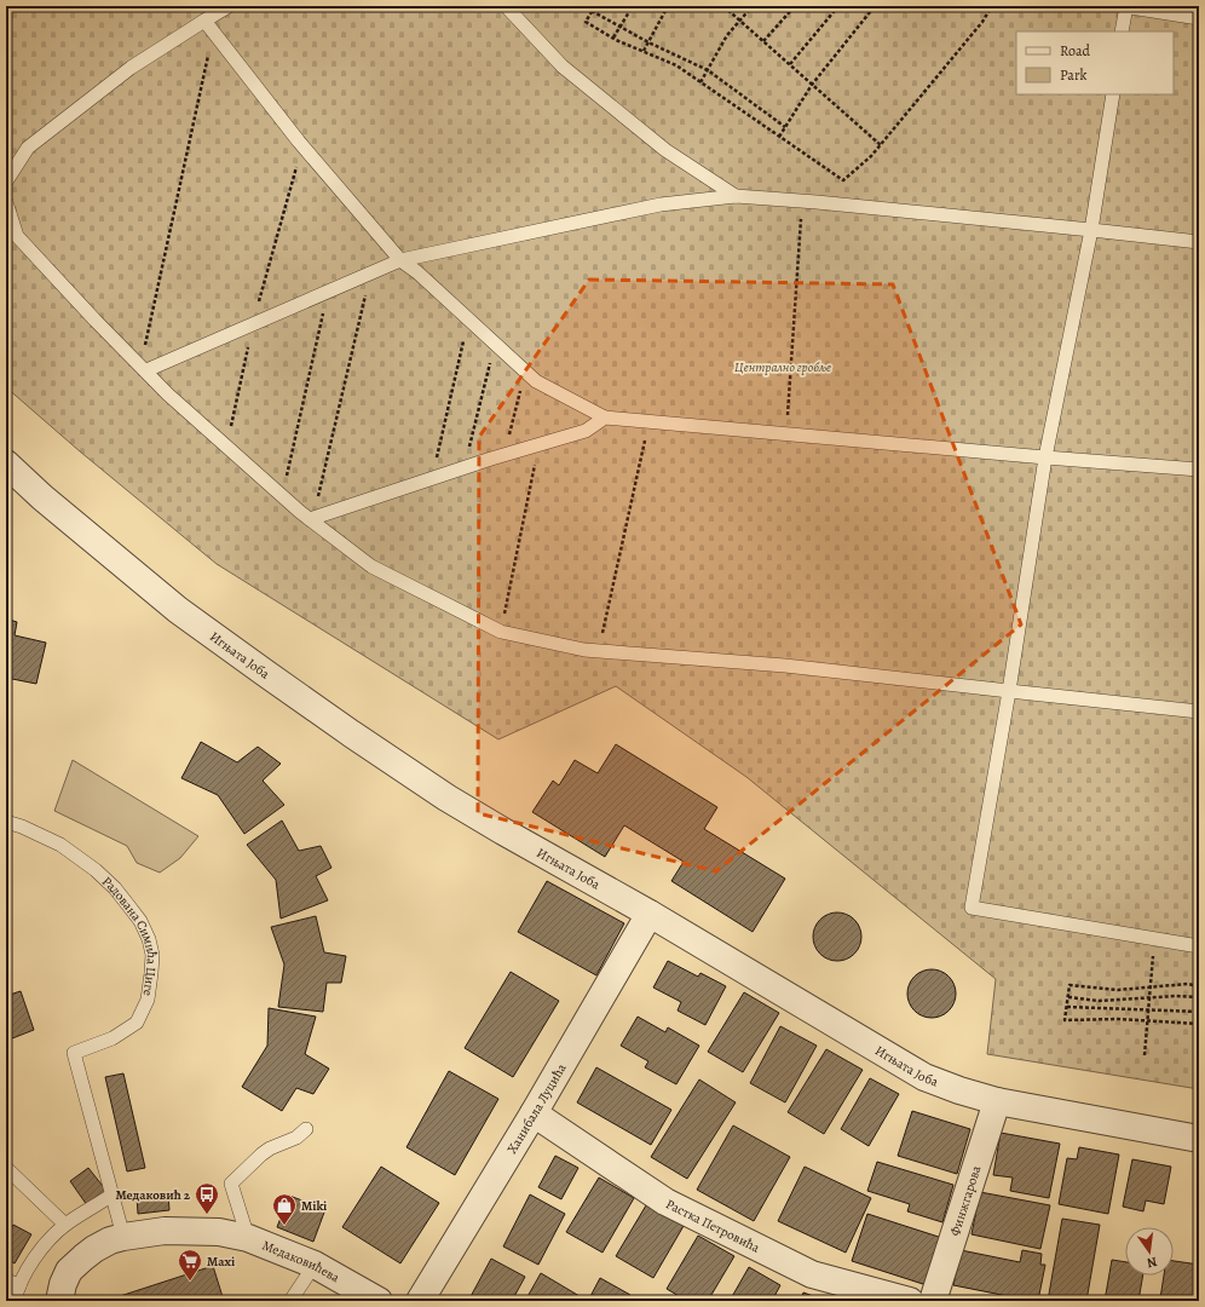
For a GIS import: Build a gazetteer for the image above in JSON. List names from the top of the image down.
{
  "streets": {
    "street": [
      "Игњата Јоба",
      "Ханибала Луцића",
      "Финжгарова",
      "Растка Петровића",
      "Медаковићева"
    ],
    "lane": ["Радована Симића Циге"]
  },
  "crossings": [
    ["Игњата Јоба", "Ханибала Луцића"],
    ["Игњата Јоба", "Финжгарова"],
    ["Ханибала Луцића", "Растка Петровића"]
  ],
  "parks": ["Централно гробље"],
  "places": {
    "bus stop": ["Медаковић 2"],
    "shop": ["Miki"],
    "supermarket": ["Maxi"]
  },
  "legend": ["Road", "Park"],
  "north": "bottom"
}
